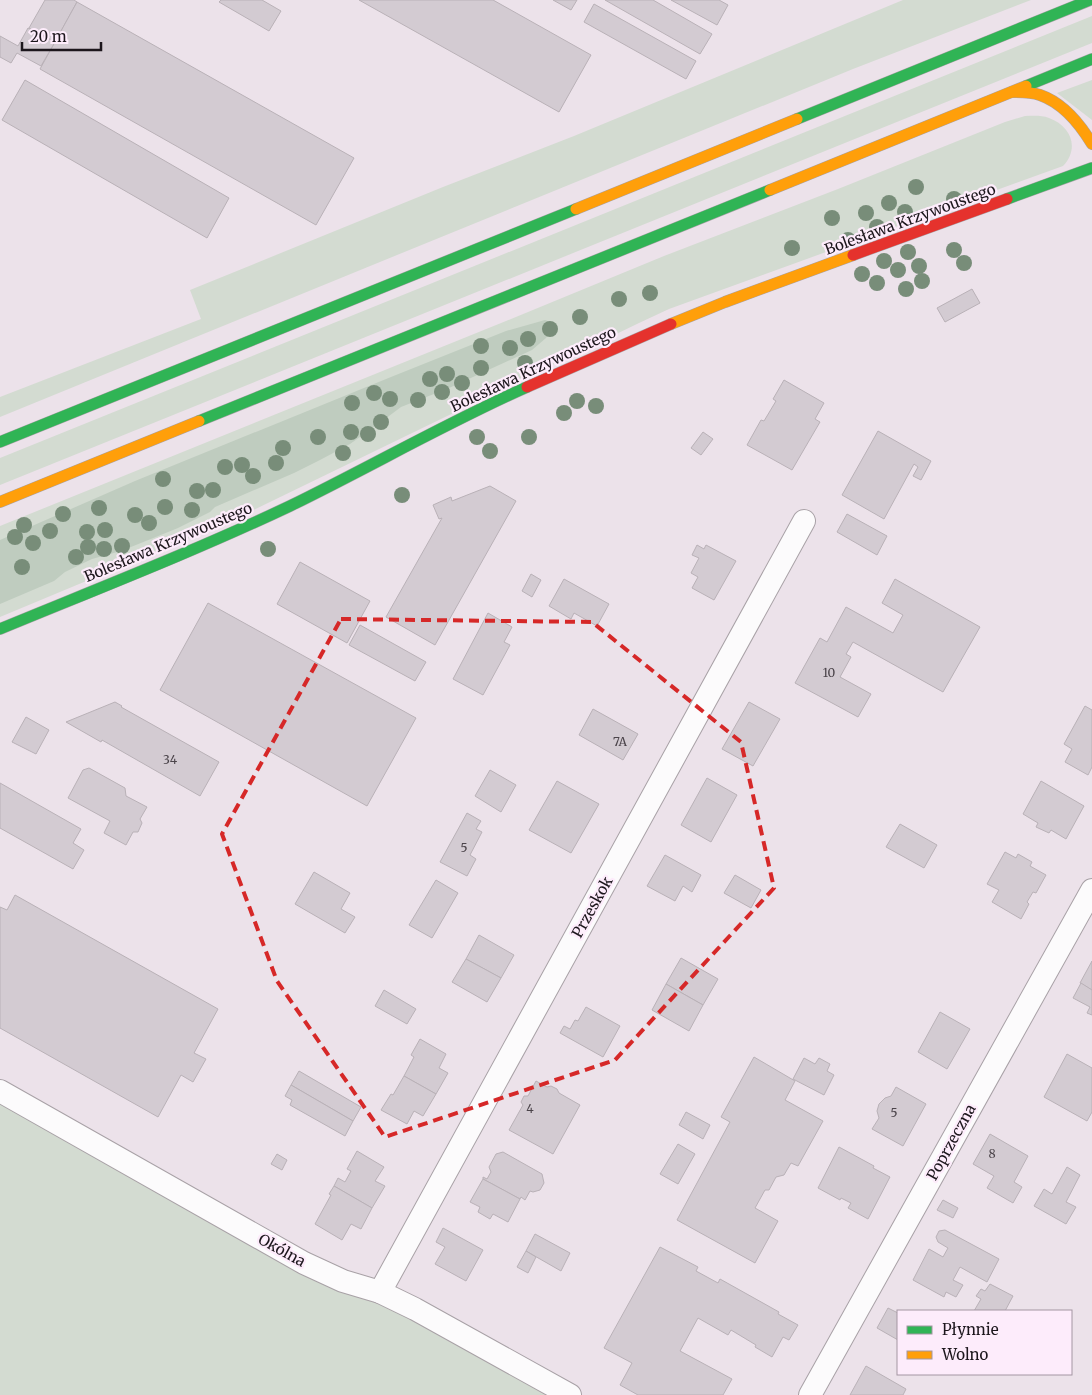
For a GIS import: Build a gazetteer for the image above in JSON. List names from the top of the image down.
{
  "streets": {
    "main road": ["Bolesława Krzywoustego"],
    "street": ["Przeskok", "Poprzeczna", "Okólna"]
  },
  "crossings": [
    ["Przeskok", "Okólna"]
  ],
  "house_numbers": [
    "10",
    "7A",
    "34",
    "5",
    "4",
    "5",
    "8"
  ],
  "legend": ["Płynnie", "Wolno"],
  "scale_bar": "20 m"
}
